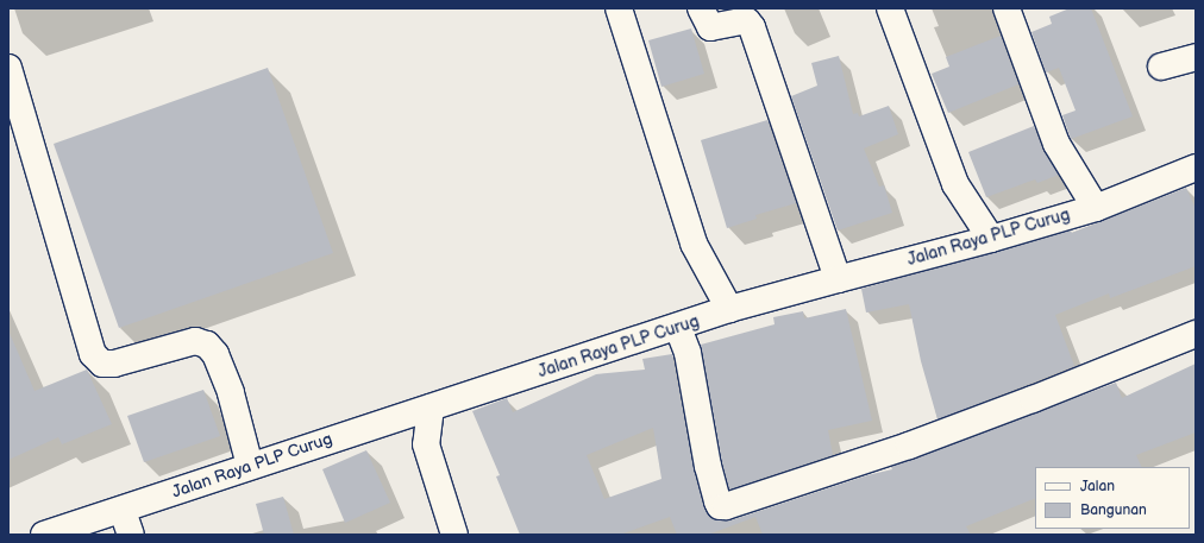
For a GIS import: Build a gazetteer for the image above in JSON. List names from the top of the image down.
{
  "streets": {
    "street": ["Jalan Raya PLP Curug"]
  },
  "legend": ["Jalan", "Bangunan"]
}
